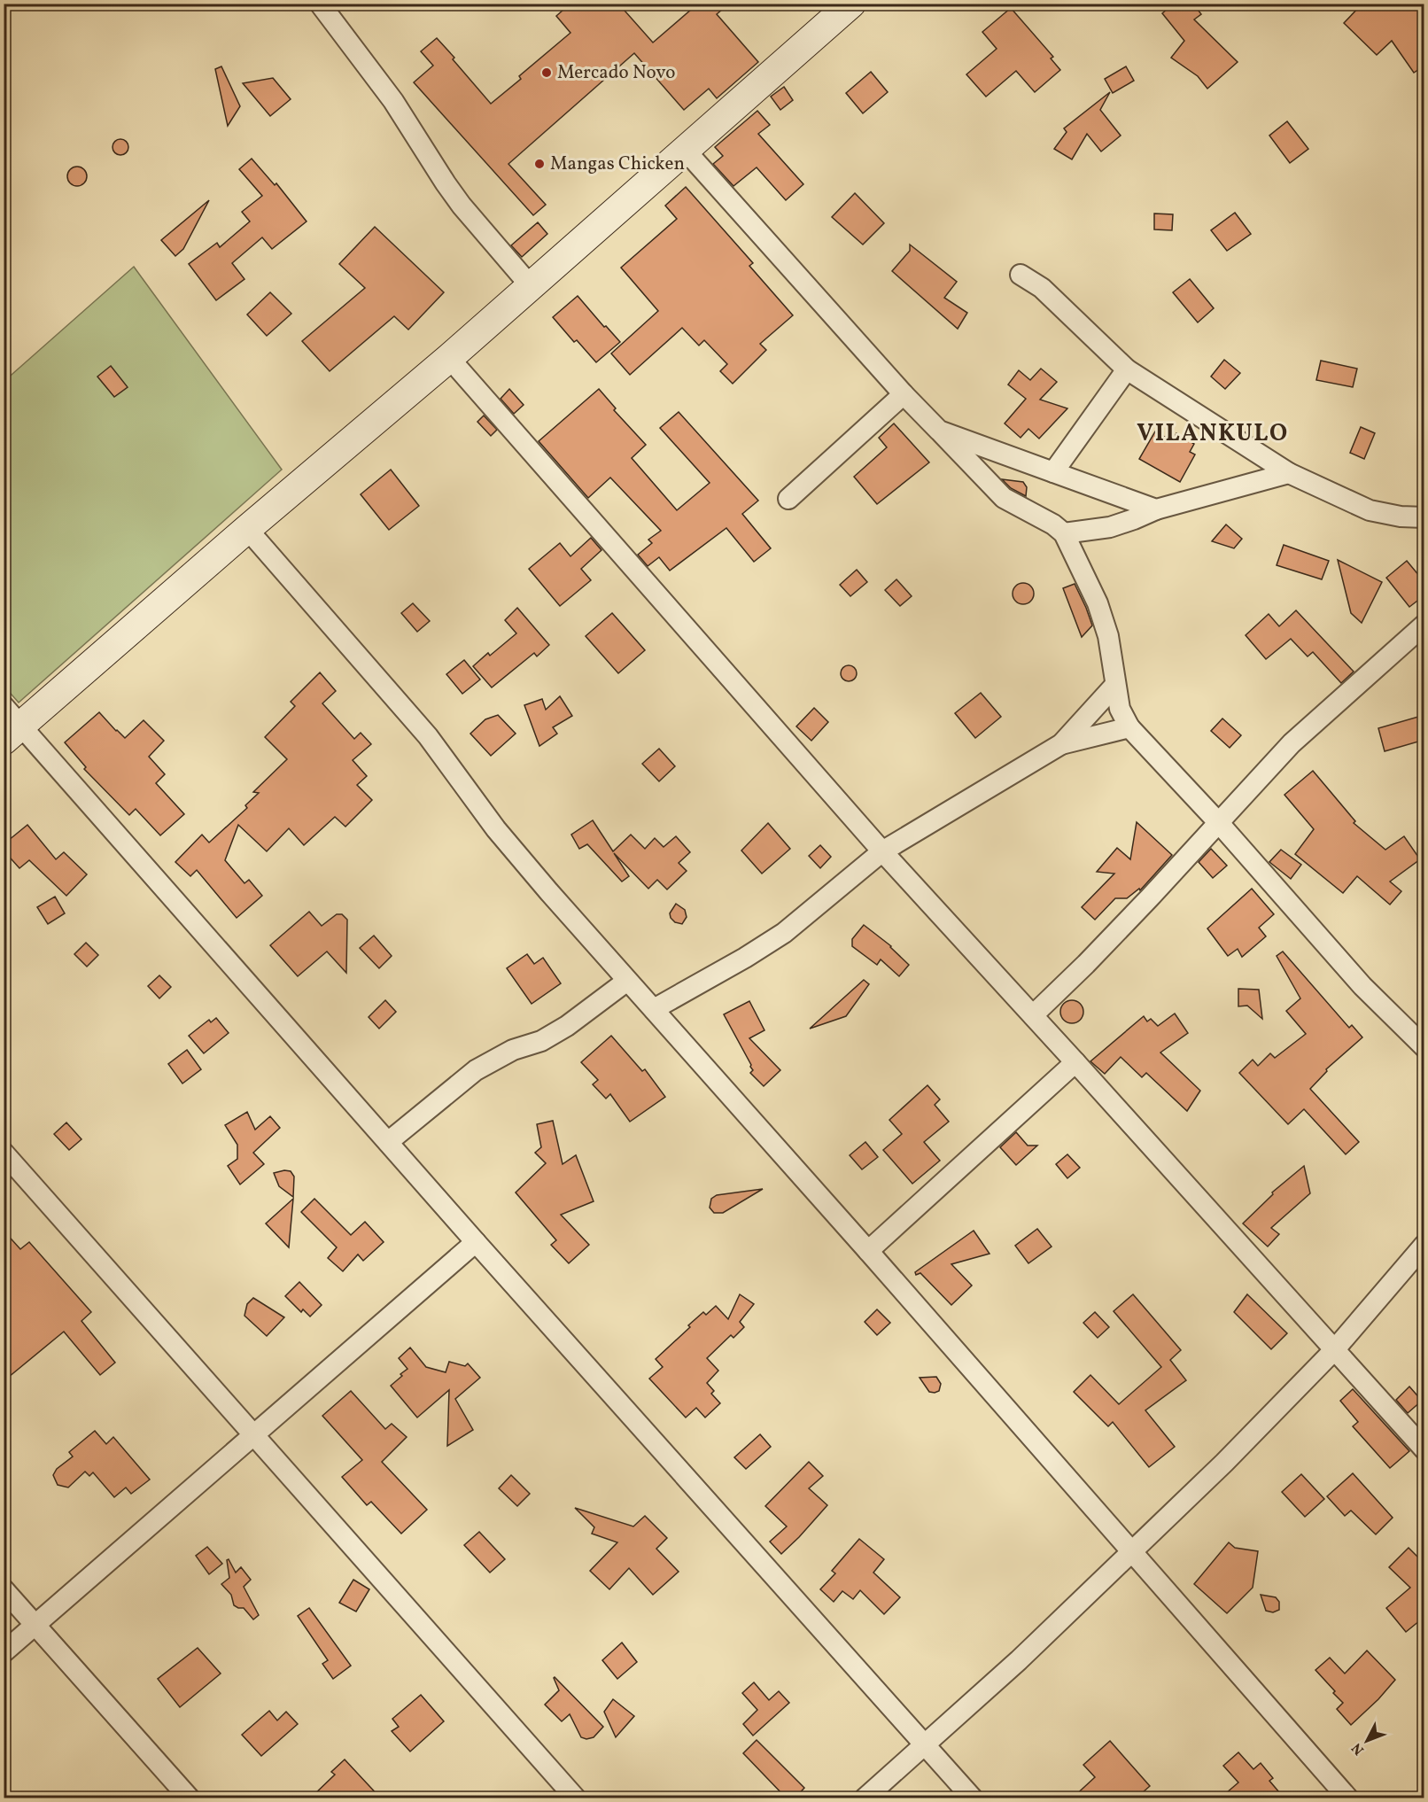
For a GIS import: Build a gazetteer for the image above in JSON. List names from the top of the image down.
{
  "districts": ["VILANKULO"],
  "places": ["Mercado Novo", "Mangas Chicken"],
  "north": "bottom left"
}
